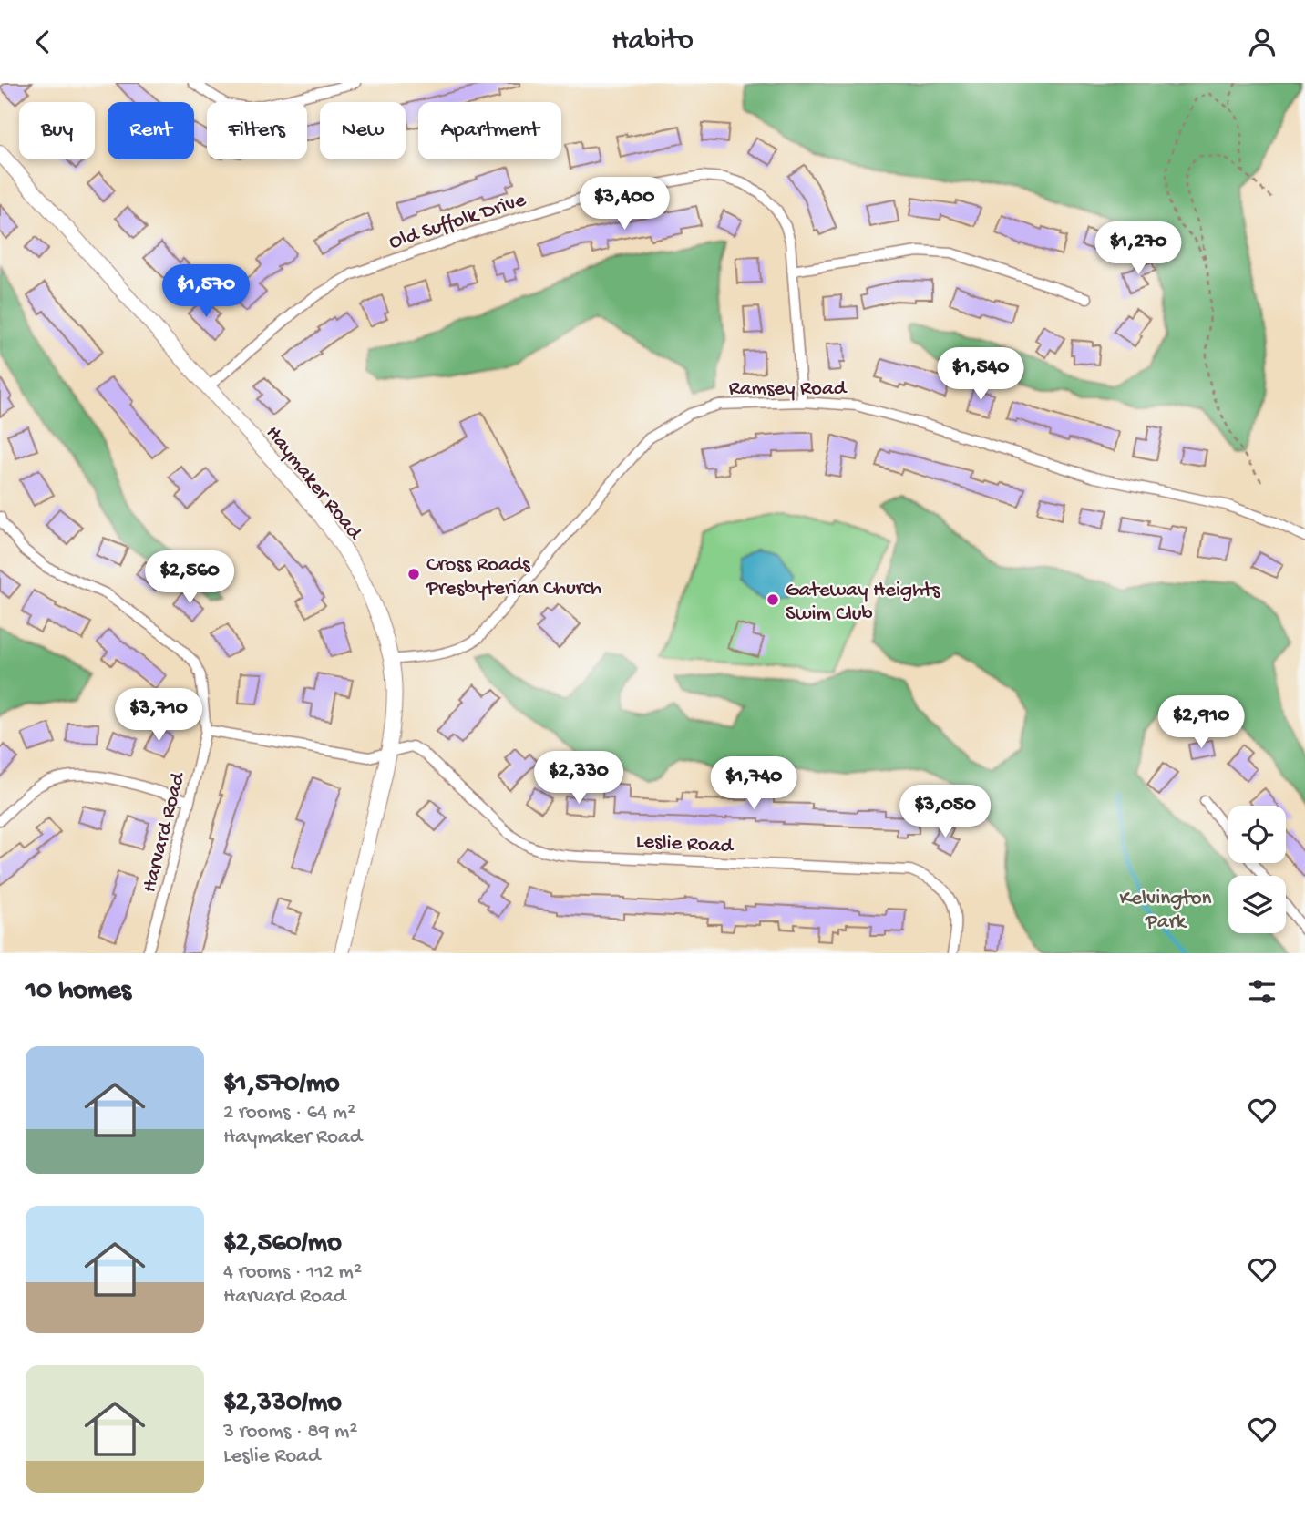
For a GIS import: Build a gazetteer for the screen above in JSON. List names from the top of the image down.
{
  "streets": {
    "main road": ["Haymaker Road"],
    "street": [
      "Old Suffolk Drive",
      "Ramsey Road",
      "Harvard Road",
      "Leslie Road"
    ]
  },
  "crossings": [
    ["Old Suffolk Drive", "Ramsey Road"],
    ["Old Suffolk Drive", "Haymaker Road"],
    ["Ramsey Road", "Haymaker Road"],
    ["Haymaker Road", "Leslie Road"],
    ["Harvard Road", "Leslie Road"]
  ],
  "parks": ["Kelvington Park"],
  "places": ["Cross Roads Presbyterian Church", "Gateway Heights Swim Club"],
  "page": {
    "header": "Habito",
    "chip": [
      "Buy",
      "Rent",
      "Filters",
      "New",
      "Apartment"
    ],
    "price": [
      "$3,400",
      "$1,270",
      "$1,570",
      "$1,540",
      "$2,560",
      "$3,710",
      "$2,910",
      "$2,330",
      "$1,740",
      "$3,050"
    ],
    "heading": "10 homes",
    "list": [
      {
        "name": "$1,570/mo",
        "note": "2 rooms · 64 m² · Haymaker Road"
      },
      {
        "name": "$2,560/mo",
        "note": "4 rooms · 112 m² · Harvard Road"
      },
      {
        "name": "$2,330/mo",
        "note": "3 rooms · 89 m² · Leslie Road"
      }
    ]
  }
}
